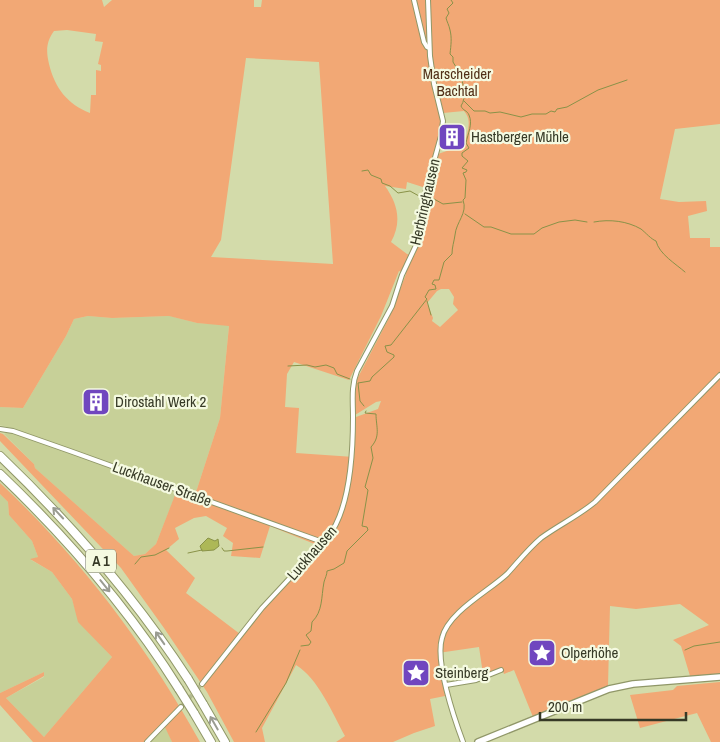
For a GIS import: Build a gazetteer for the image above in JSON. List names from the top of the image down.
{
  "streets": {
    "highway": ["A 1"],
    "street": ["Herbringhausen", "Luckhauser Straße", "Luckhausen"]
  },
  "crossings": [
    ["Herbringhausen", "Luckhausen"],
    ["Luckhauser Straße", "Luckhausen"]
  ],
  "parks": ["Marscheider Bachtal"],
  "places": {
    "building": ["Hastberger Mühle", "Dirostahl Werk 2"],
    "place": ["Olperhöhe", "Steinberg"]
  },
  "scale_bar": "200 m"
}
